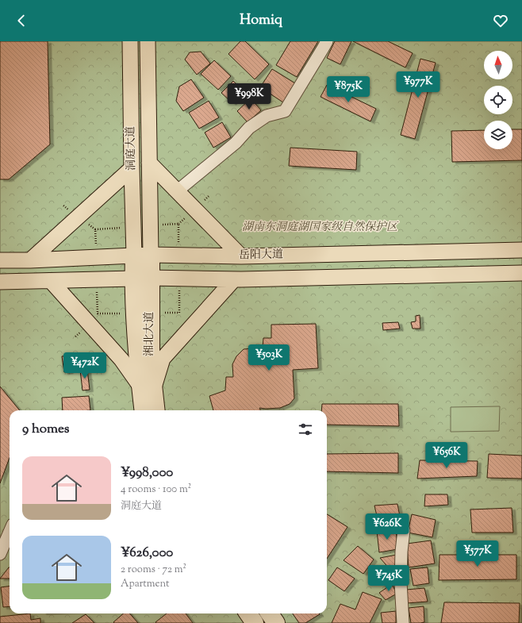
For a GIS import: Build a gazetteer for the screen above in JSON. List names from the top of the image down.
{
  "streets": {
    "highway": ["湘北大道"],
    "main road": ["洞庭大道", "岳阳大道"]
  },
  "crossings": [
    ["洞庭大道", "岳阳大道"],
    ["洞庭大道", "湘北大道"],
    ["岳阳大道", "湘北大道"]
  ],
  "parks": ["湖南东洞庭湖国家级自然保护区"],
  "north": "top",
  "page": {
    "header": "Homiq",
    "price": [
      "¥977K",
      "¥875K",
      "¥998K",
      "¥503K",
      "¥472K",
      "¥656K",
      "¥626K",
      "¥577K",
      "¥745K"
    ],
    "heading": "9 homes",
    "list": [
      {
        "name": "¥998,000",
        "note": "4 rooms · 100 m² · 洞庭大道"
      },
      {
        "name": "¥626,000",
        "note": "2 rooms · 72 m² · Apartment"
      }
    ]
  }
}
